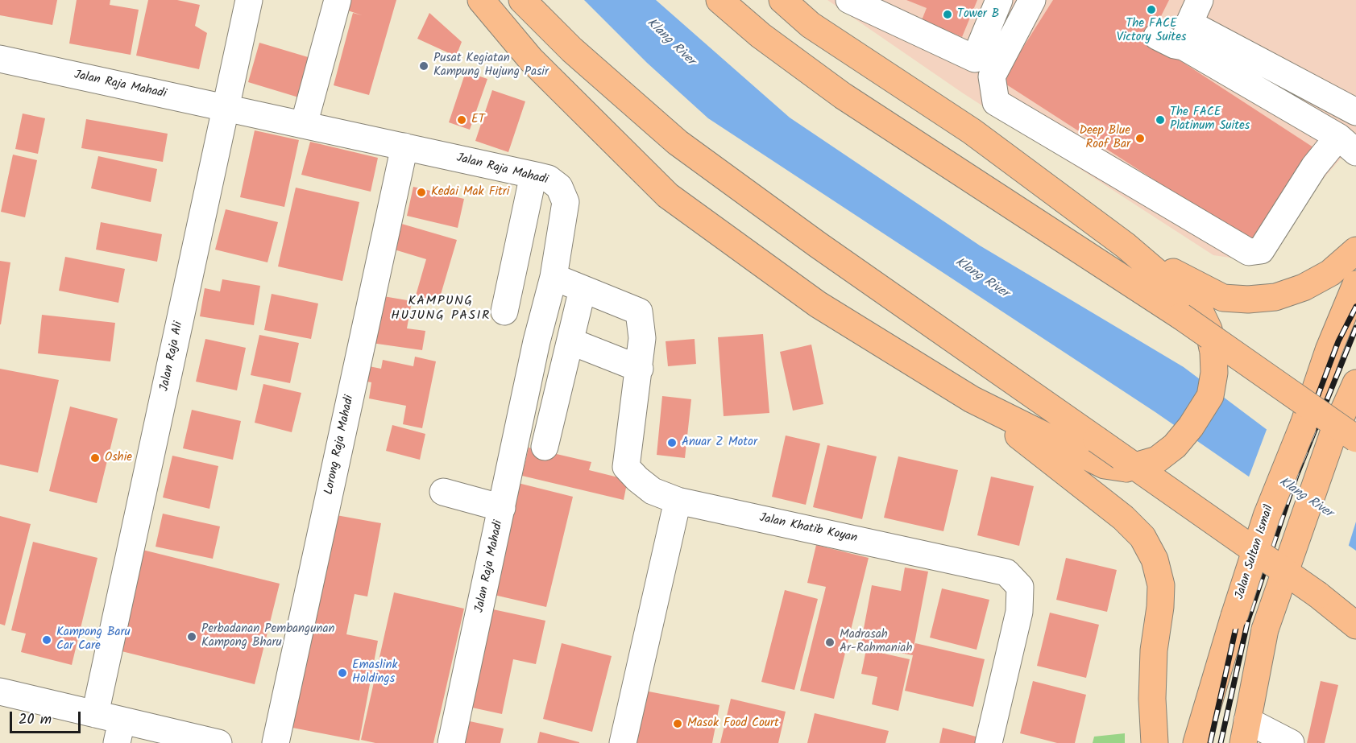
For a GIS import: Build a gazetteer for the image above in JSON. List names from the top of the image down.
{
  "streets": {
    "main road": ["Jalan Sultan Ismail"],
    "street": [
      "Jalan Raja Mahadi",
      "Jalan Raja Ali",
      "Lorong Raja Mahadi",
      "Jalan Khatib Koyan"
    ]
  },
  "crossings": [
    ["Jalan Raja Mahadi", "Jalan Raja Ali"],
    ["Jalan Raja Mahadi", "Lorong Raja Mahadi"]
  ],
  "districts": ["KAMPUNG HUJUNG PASIR"],
  "water": ["Klang River"],
  "places": [
    "The FACE Victory Suites",
    "Tower B",
    "Pusat Kegiatan Kampung Hujung Pasir",
    "ET",
    "The FACE Platinum Suites",
    "Deep Blue Roof Bar",
    "Kedai Mak Fitri",
    "Anuar Z Motor",
    "Oshie",
    "Perbadanan Pembangunan Kampong Bharu",
    "Kampong Baru Car Care",
    "Madrasah Ar-Rahmaniah",
    "Emaslink Holdings",
    "Masok Food Court"
  ],
  "scale_bar": "20 m"
}
